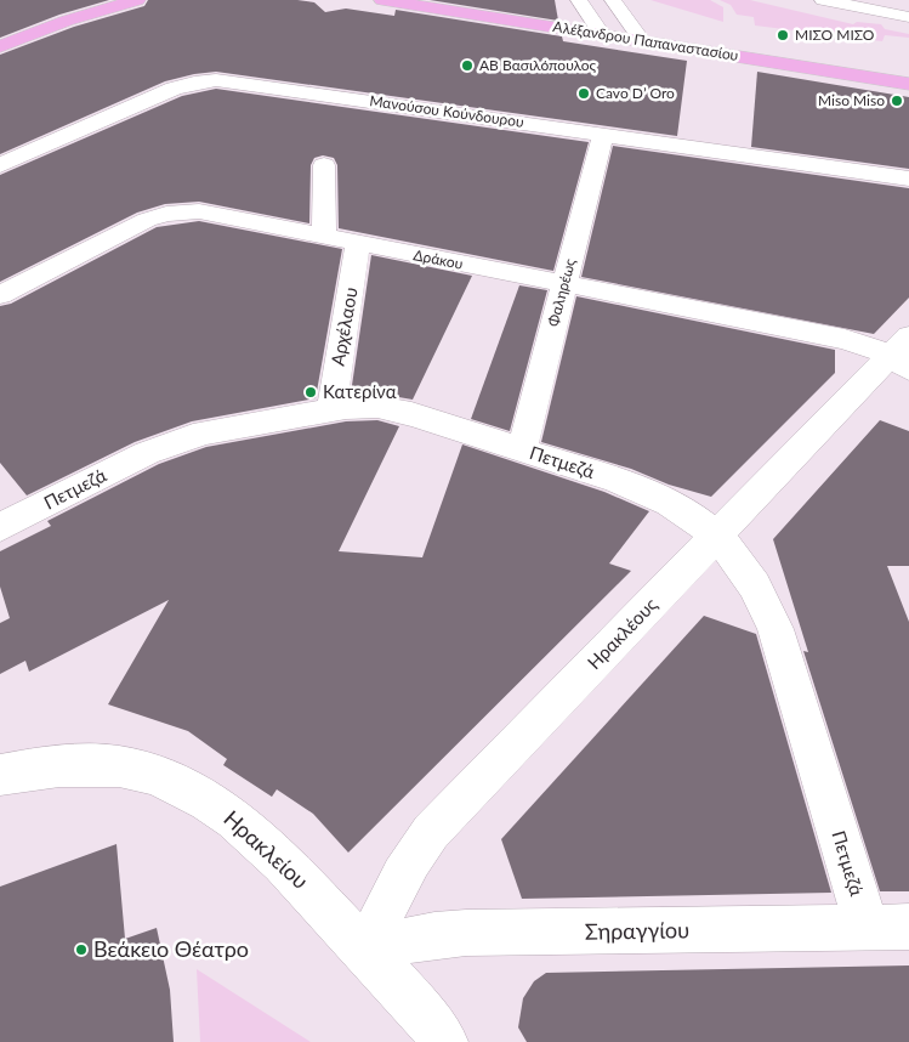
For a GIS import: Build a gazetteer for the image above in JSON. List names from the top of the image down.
{
  "streets": {
    "main road": ["Αλέξανδρου Παπαναστασίου"],
    "street": [
      "Μανούσου Κούνδουρου",
      "Δράκου",
      "Φαληρέως",
      "Αρχέλαου",
      "Πετμεζά",
      "Ηρακλέους",
      "Ηρακλείου",
      "Σηραγγίου"
    ]
  },
  "crossings": [
    ["Μανούσου Κούνδουρου", "Φαληρέως"],
    ["Δράκου", "Φαληρέως"],
    ["Δράκου", "Αρχέλαου"],
    ["Δράκου", "Ηρακλέους"],
    ["Φαληρέως", "Πετμεζά"],
    ["Αρχέλαου", "Πετμεζά"],
    ["Πετμεζά", "Ηρακλέους"],
    ["Πετμεζά", "Σηραγγίου"],
    ["Ηρακλέους", "Ηρακλείου"],
    ["Ηρακλέους", "Σηραγγίου"],
    ["Ηρακλείου", "Σηραγγίου"]
  ],
  "places": [
    "ΜΙΣΟ ΜΙΣΟ",
    "ΑΒ Βασιλόπουλος",
    "Cavo D’ Oro",
    "Miso Miso",
    "Κατερίνα",
    "Βεάκειο Θέατρο"
  ]
}
